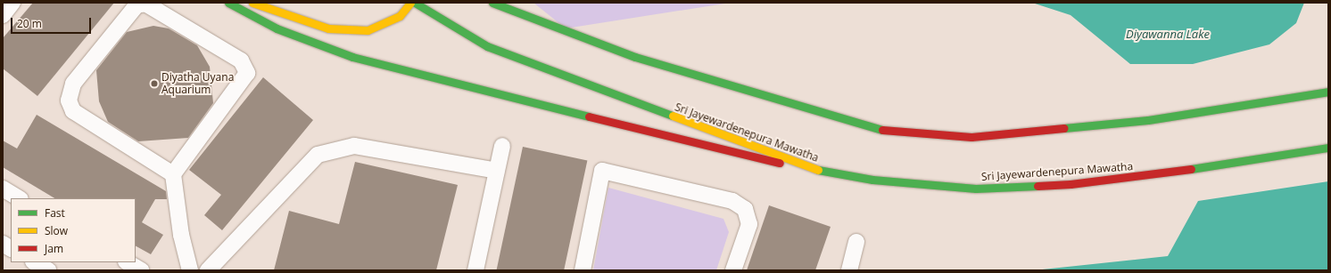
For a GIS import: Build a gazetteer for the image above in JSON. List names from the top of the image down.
{
  "streets": {
    "main road": ["Sri Jayewardenepura Mawatha"]
  },
  "water": ["Diyawanna Lake"],
  "places": ["Diyatha Uyana Aquarium"],
  "legend": ["Fast", "Slow", "Jam"],
  "scale_bar": "20 m"
}
